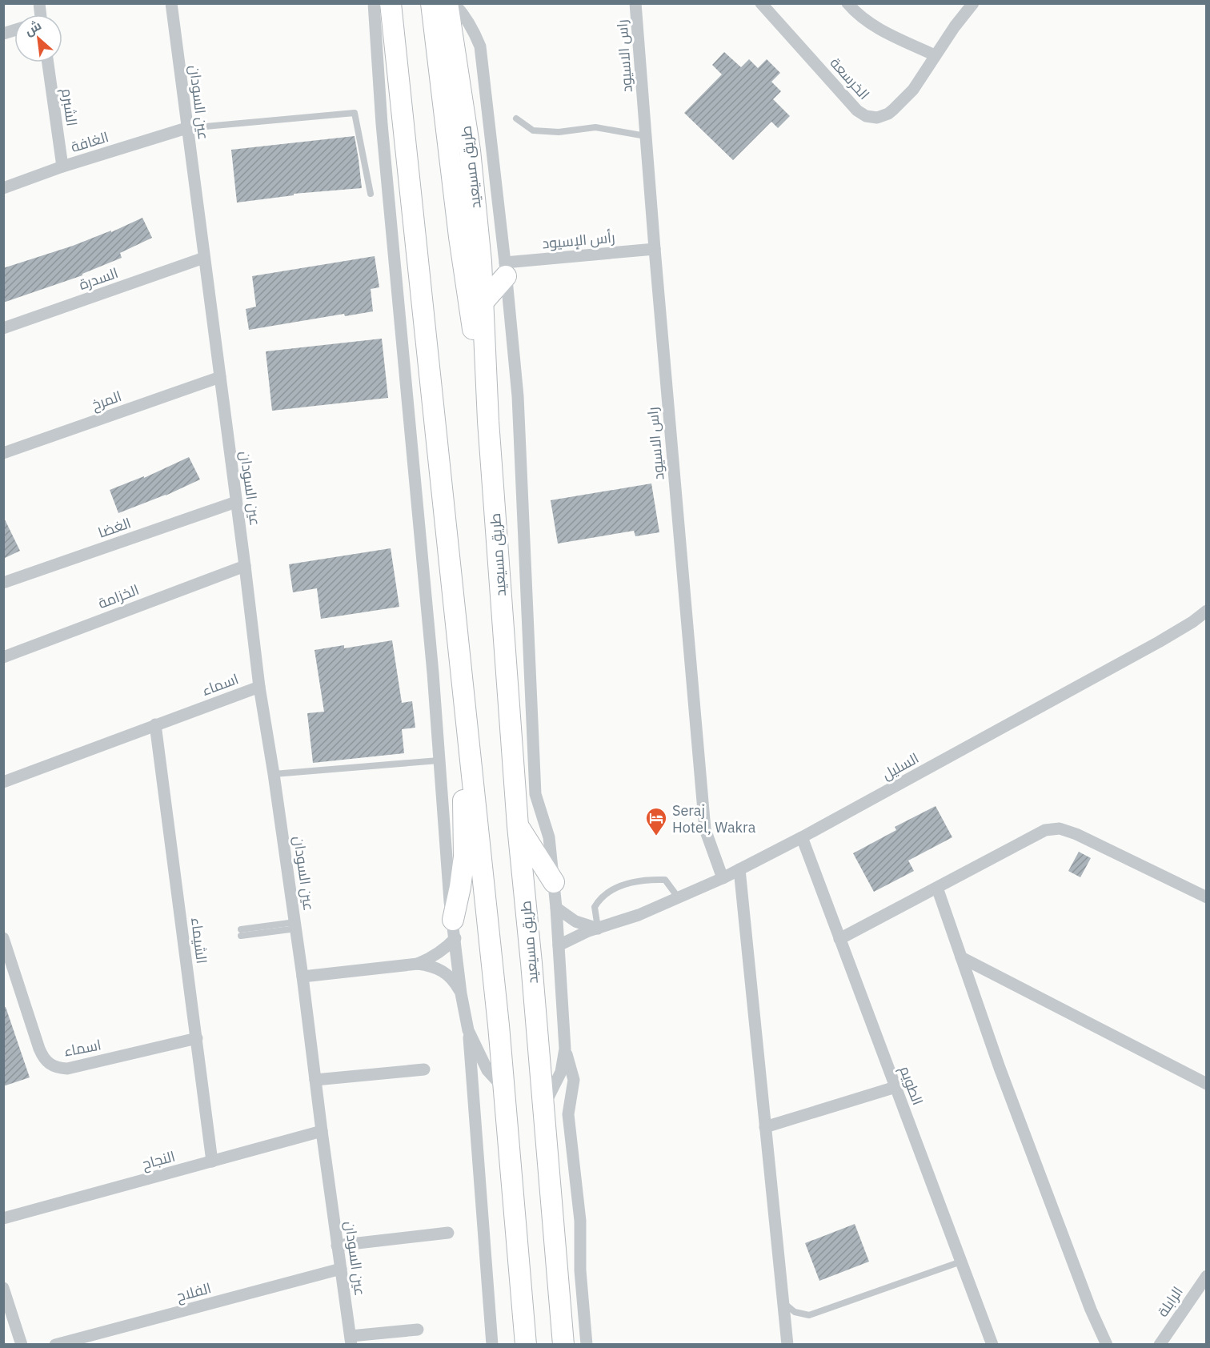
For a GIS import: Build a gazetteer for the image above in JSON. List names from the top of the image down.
{
  "streets": {
    "highway": ["طريق مسيعيد"],
    "street": [
      "راس الاسيود",
      "الخرسعة",
      "عين السودان",
      "الشبرم",
      "الغافة",
      "رأس الإسيود",
      "السدرة",
      "المرخ",
      "الغضا",
      "الخزامة",
      "اسماء",
      "السليل",
      "الشيماء",
      "الطويم",
      "النجاح",
      "الفلاح",
      "الرابلة"
    ]
  },
  "crossings": [
    ["راس الاسيود", "رأس الإسيود"],
    ["راس الاسيود", "السليل"],
    ["عين السودان", "الغافة"],
    ["عين السودان", "السدرة"],
    ["عين السودان", "المرخ"],
    ["عين السودان", "الغضا"],
    ["عين السودان", "الخزامة"],
    ["عين السودان", "اسماء"],
    ["عين السودان", "النجاح"],
    ["عين السودان", "الفلاح"],
    ["الشبرم", "الغافة"],
    ["طريق مسيعيد", "رأس الإسيود"],
    ["طريق مسيعيد", "السليل"],
    ["اسماء", "الشيماء"],
    ["السليل", "الطويم"],
    ["الشيماء", "النجاح"]
  ],
  "places": {
    "hotel": ["Seraj Hotel, Wakra"]
  },
  "north": "top left"
}
